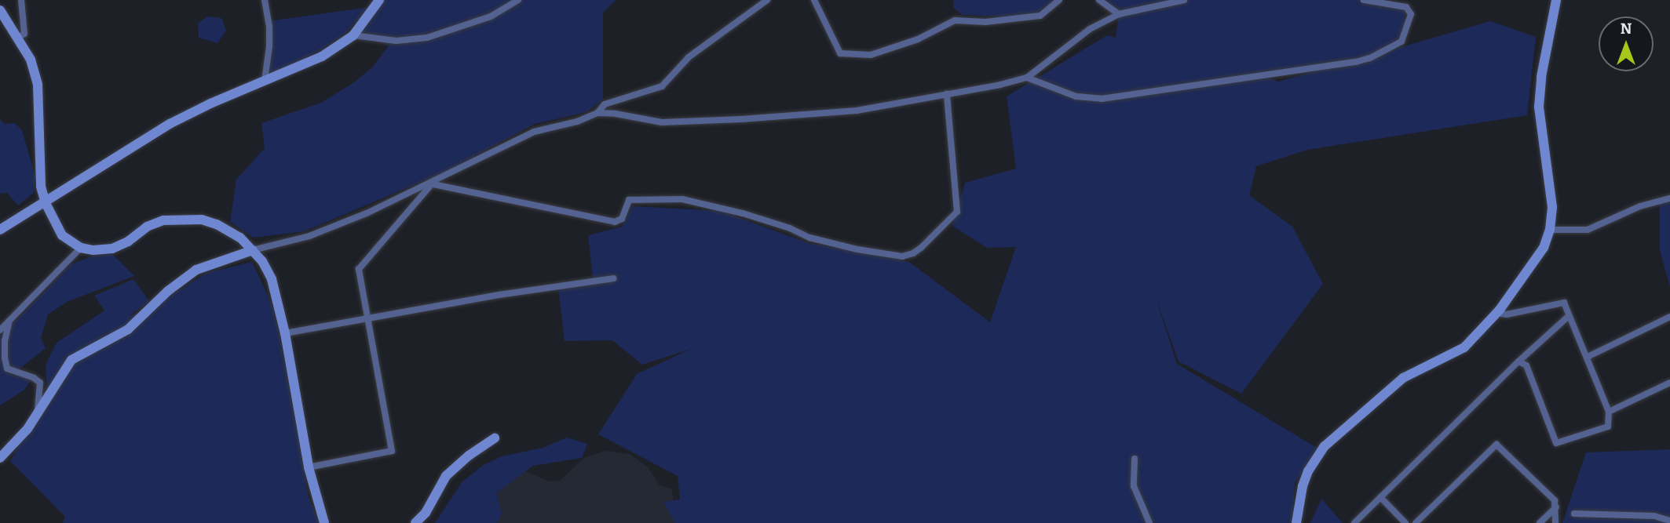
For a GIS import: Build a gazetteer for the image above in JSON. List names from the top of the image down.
{
  "north": "top"
}
